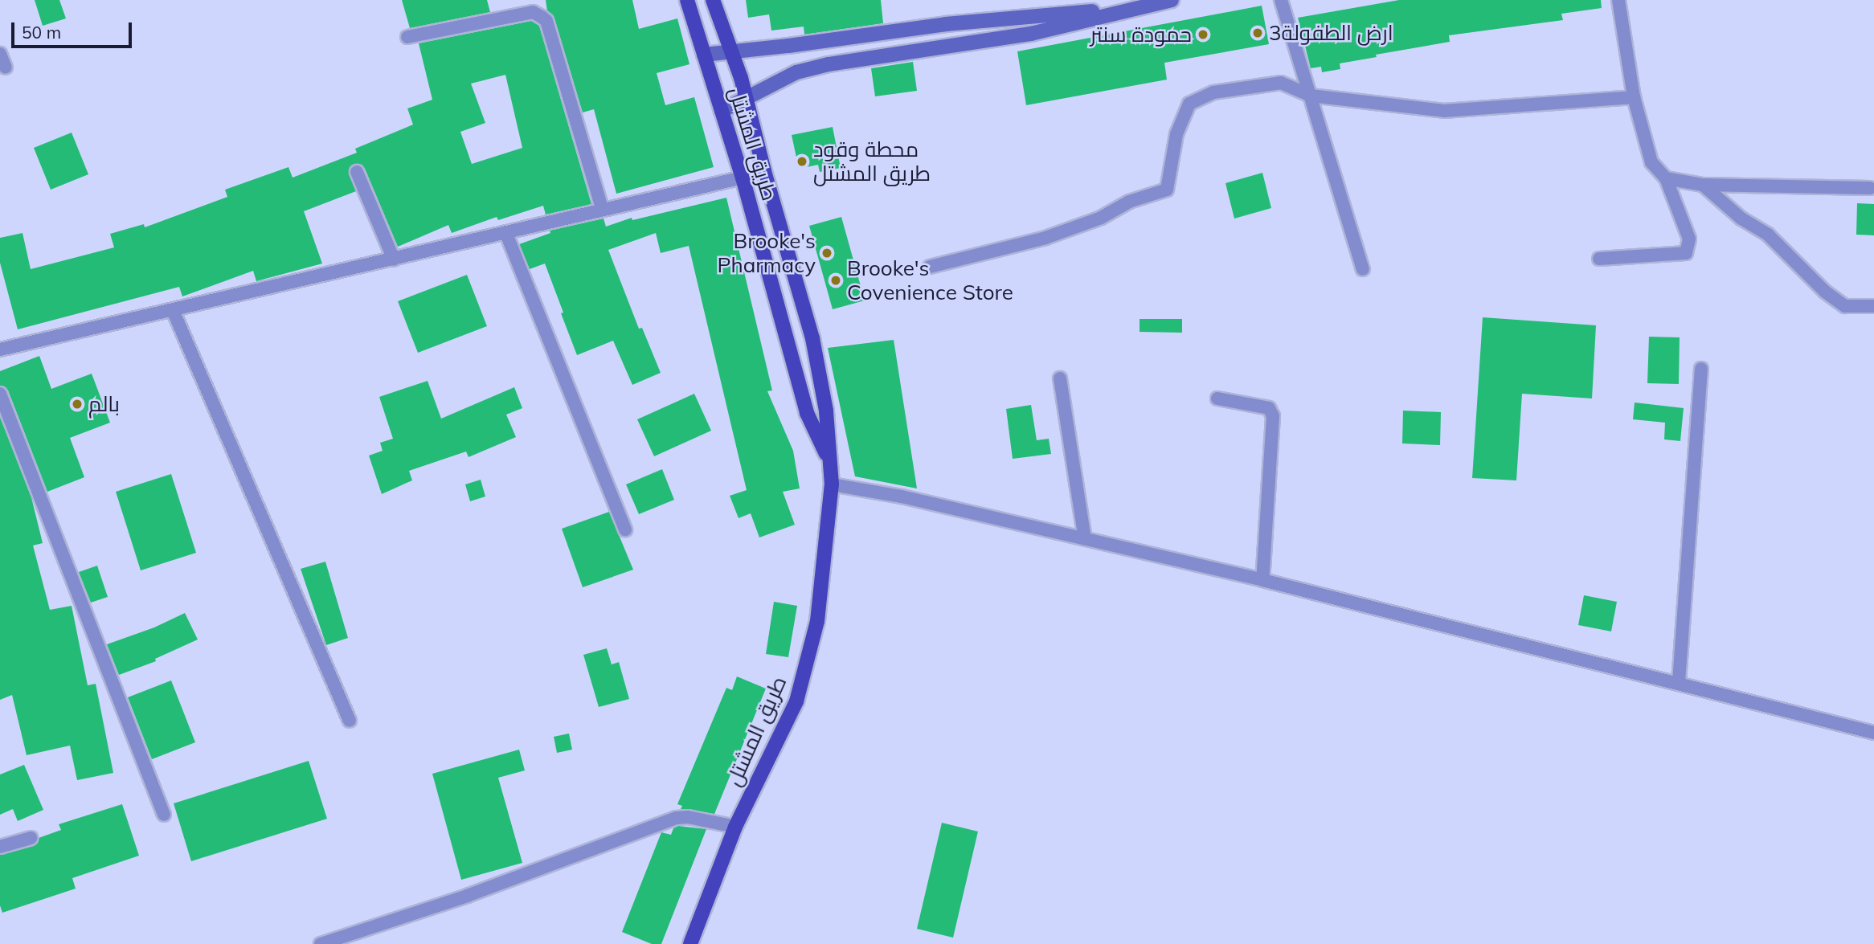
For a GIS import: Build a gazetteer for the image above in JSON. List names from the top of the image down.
{
  "streets": {
    "main road": ["طريق المشتل"]
  },
  "places": [
    "ارض الطفولة3",
    "حمودة سنتر",
    "محطة وقود طريق المشتل",
    "Brooke's Pharmacy",
    "Brooke's Covenience Store",
    "بالم"
  ],
  "scale_bar": "50 m"
}
